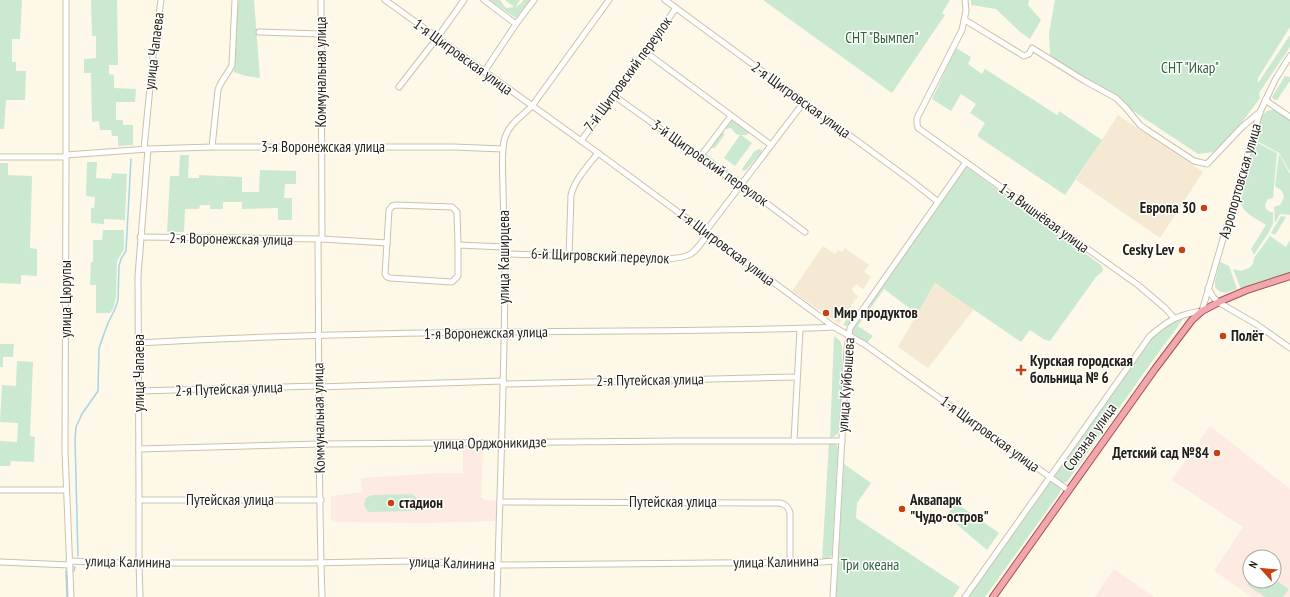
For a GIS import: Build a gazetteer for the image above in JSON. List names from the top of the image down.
{
  "streets": {
    "main road": ["Союзная улица"],
    "street": [
      "улица Чапаева",
      "1-я Щигровская улица",
      "Коммунальная улица",
      "7-й Щигровский переулок",
      "2-я Щигровская улица",
      "3-я Воронежская улица",
      "3-й Щигровский переулок",
      "Аэропортовская улица",
      "1-я Вишнёвая улица",
      "2-я Воронежская улица",
      "6-й Щигровский переулок",
      "улица Каширцева",
      "улица Цюрупы",
      "1-я Воронежская улица",
      "2-я Путейская улица",
      "улица Куйбышева",
      "улица Орджоникидзе",
      "Путейская улица",
      "улица Калинина"
    ]
  },
  "crossings": [
    ["улица Чапаева", "3-я Воронежская улица"],
    ["улица Чапаева", "2-я Воронежская улица"],
    ["улица Чапаева", "1-я Воронежская улица"],
    ["улица Чапаева", "2-я Путейская улица"],
    ["улица Чапаева", "улица Орджоникидзе"],
    ["улица Чапаева", "Путейская улица"],
    ["улица Чапаева", "улица Калинина"],
    ["1-я Щигровская улица", "7-й Щигровский переулок"],
    ["1-я Щигровская улица", "6-й Щигровский переулок"],
    ["1-я Щигровская улица", "улица Каширцева"],
    ["1-я Щигровская улица", "1-я Воронежская улица"],
    ["1-я Щигровская улица", "улица Куйбышева"],
    ["1-я Щигровская улица", "Союзная улица"],
    ["Коммунальная улица", "3-я Воронежская улица"],
    ["Коммунальная улица", "2-я Воронежская улица"],
    ["Коммунальная улица", "1-я Воронежская улица"],
    ["Коммунальная улица", "2-я Путейская улица"],
    ["Коммунальная улица", "улица Орджоникидзе"],
    ["Коммунальная улица", "Путейская улица"],
    ["Коммунальная улица", "улица Калинина"],
    ["7-й Щигровский переулок", "2-я Щигровская улица"],
    ["7-й Щигровский переулок", "3-й Щигровский переулок"],
    ["2-я Щигровская улица", "6-й Щигровский переулок"],
    ["2-я Щигровская улица", "улица Куйбышева"],
    ["3-я Воронежская улица", "улица Каширцева"],
    ["3-я Воронежская улица", "улица Цюрупы"],
    ["3-й Щигровский переулок", "6-й Щигровский переулок"],
    ["Аэропортовская улица", "Союзная улица"],
    ["1-я Вишнёвая улица", "улица Куйбышева"],
    ["6-й Щигровский переулок", "улица Каширцева"],
    ["улица Каширцева", "1-я Воронежская улица"],
    ["улица Каширцева", "2-я Путейская улица"],
    ["улица Каширцева", "улица Орджоникидзе"],
    ["улица Каширцева", "Путейская улица"],
    ["улица Каширцева", "улица Калинина"],
    ["улица Цюрупы", "улица Калинина"],
    ["улица Куйбышева", "улица Орджоникидзе"],
    ["улица Куйбышева", "улица Калинина"],
    ["Путейская улица", "улица Калинина"]
  ],
  "parks": ["СНТ \"Вымпел\"", "СНТ \"Икар\"", "Три океана"],
  "places": {
    "other": [
      "Европа 30",
      "Cesky Lev",
      "Мир продуктов",
      "Полёт",
      "Детский сад №84",
      "стадион",
      "Аквапарк \"Чудо-остров\""
    ],
    "health": ["Курская городская больница № 6"]
  },
  "north": "top left"
}
